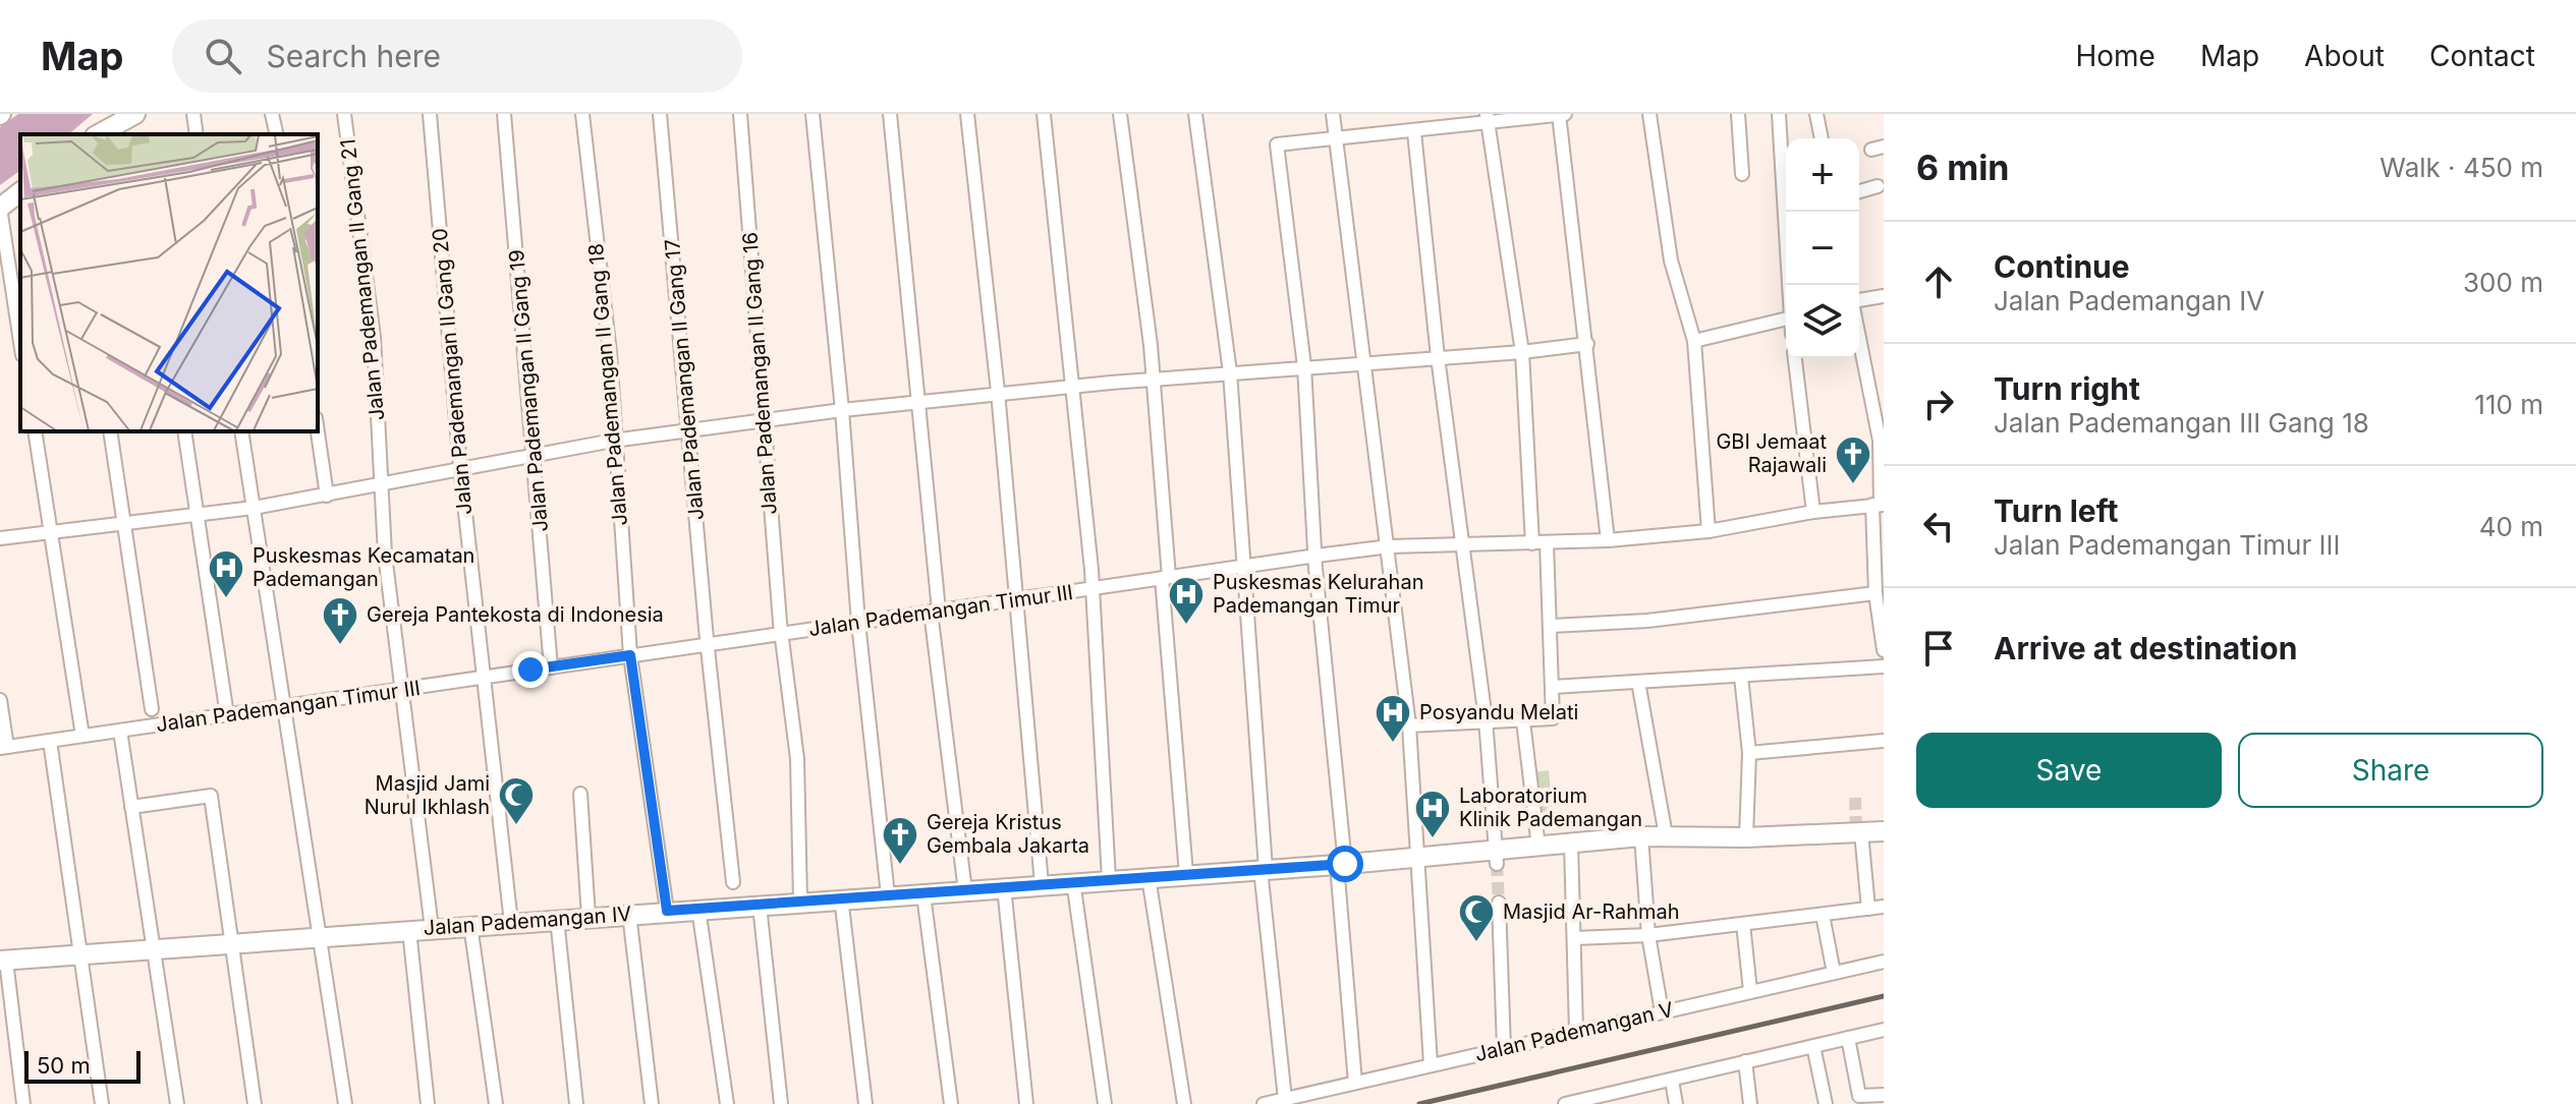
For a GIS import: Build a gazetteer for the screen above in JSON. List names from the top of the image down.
{
  "streets": {
    "street": [
      "Jalan Pademangan II Gang 21",
      "Jalan Pademangan II Gang 20",
      "Jalan Pademangan II Gang 16",
      "Jalan Pademangan II Gang 17",
      "Jalan Pademangan II Gang 18",
      "Jalan Pademangan II Gang 19",
      "Jalan Pademangan Timur III",
      "Jalan Pademangan IV",
      "Jalan Pademangan V"
    ]
  },
  "crossings": [
    ["Jalan Pademangan II Gang 21", "Jalan Pademangan Timur III"],
    ["Jalan Pademangan II Gang 21", "Jalan Pademangan IV"],
    ["Jalan Pademangan II Gang 20", "Jalan Pademangan Timur III"],
    ["Jalan Pademangan II Gang 20", "Jalan Pademangan IV"],
    ["Jalan Pademangan II Gang 16", "Jalan Pademangan Timur III"],
    ["Jalan Pademangan II Gang 16", "Jalan Pademangan IV"],
    ["Jalan Pademangan II Gang 17", "Jalan Pademangan Timur III"],
    ["Jalan Pademangan II Gang 18", "Jalan Pademangan Timur III"],
    ["Jalan Pademangan II Gang 18", "Jalan Pademangan IV"],
    ["Jalan Pademangan II Gang 19", "Jalan Pademangan Timur III"]
  ],
  "places": {
    "church": ["GBI Jemaat Rajawali", "Gereja Pantekosta di Indonesia", "Gereja Kristus Gembala Jakarta"],
    "hospital": [
      "Puskesmas Kecamatan Pademangan",
      "Puskesmas Kelurahan Pademangan Timur",
      "Posyandu Melati",
      "Laboratorium Klinik Pademangan"
    ],
    "mosque": ["Masjid Jami Nurul Ikhlash", "Masjid Ar-Rahmah"]
  },
  "scale_bar": "50 m",
  "page": {
    "header": "Map",
    "search": "Search here",
    "nav": [
      "Home",
      "Map",
      "About",
      "Contact"
    ],
    "heading": ["6 min", "Walk · 450 m"],
    "map_buttons": ["+", "−"],
    "list": [
      ["Continue", "Jalan Pademangan IV", "300 m"],
      ["Turn right", "Jalan Pademangan III Gang 18", "110 m"],
      ["Turn left", "Jalan Pademangan Timur III", "40 m"],
      "Arrive at destination"
    ],
    "buttons": ["Save", "Share"],
    "scale": "50 m"
  }
}
